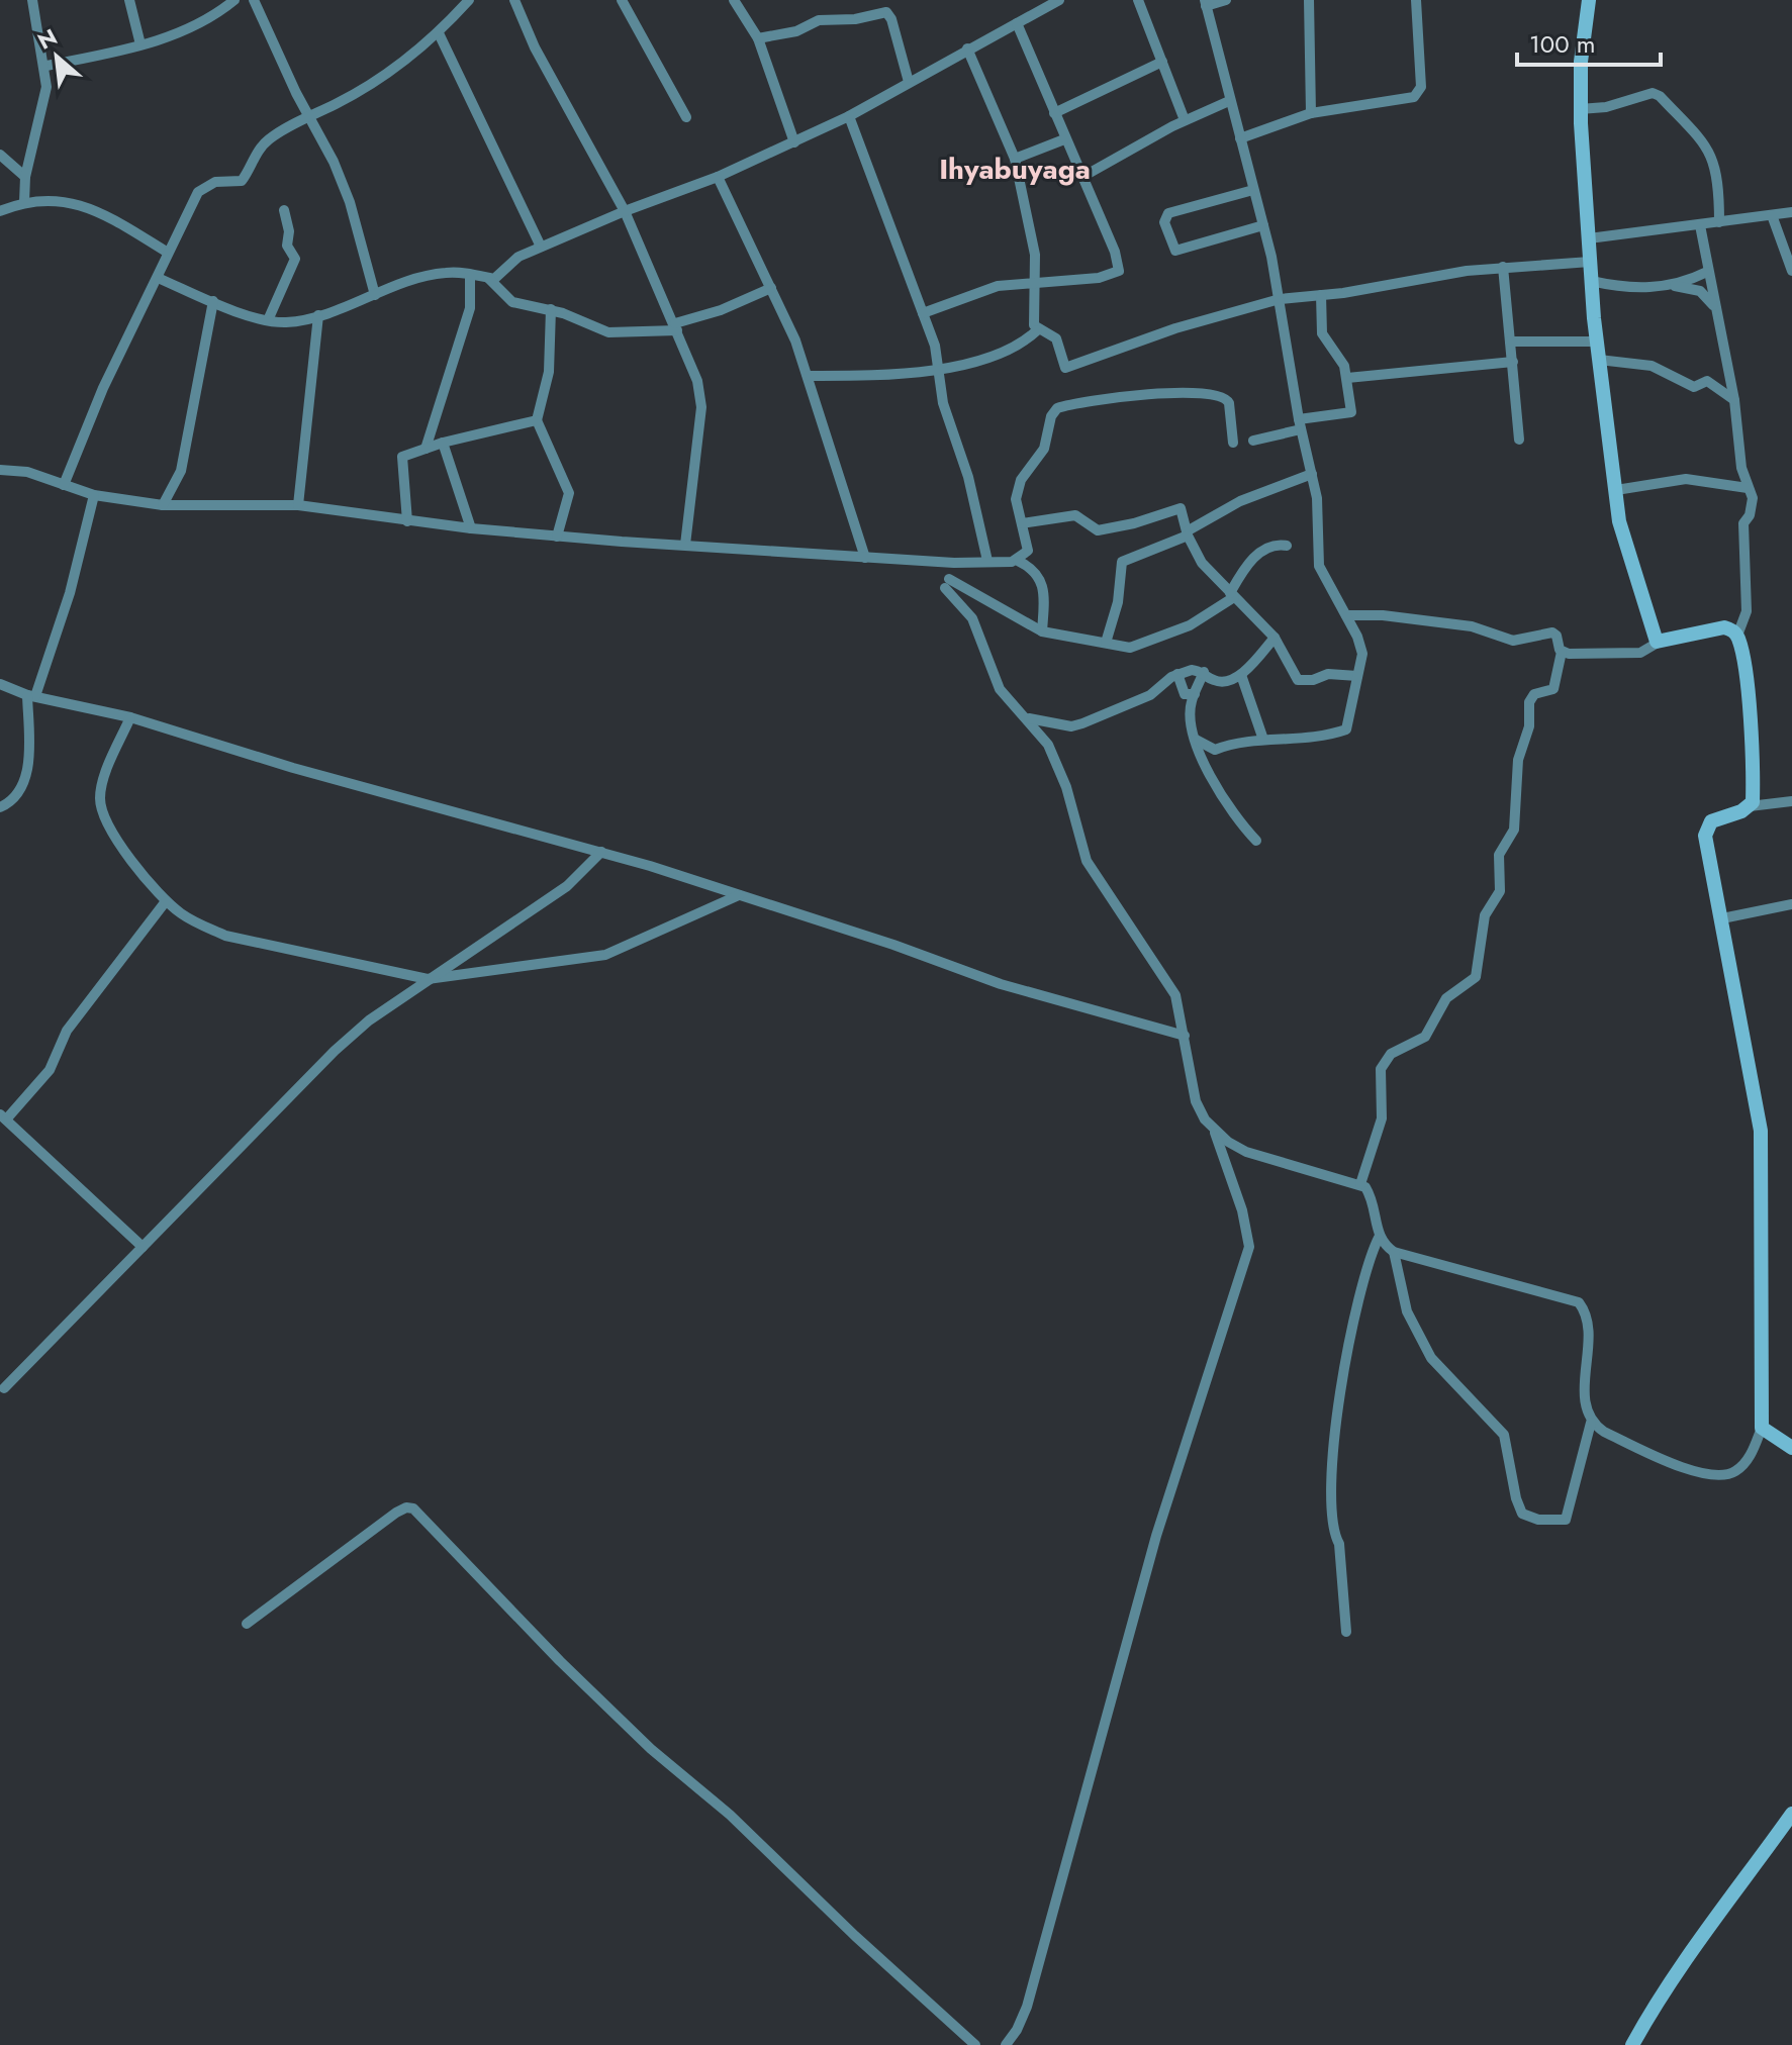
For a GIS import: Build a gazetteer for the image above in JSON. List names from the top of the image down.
{
  "districts": ["Ihyabuyaga"],
  "scale_bar": "100 m",
  "north": "top left"
}
